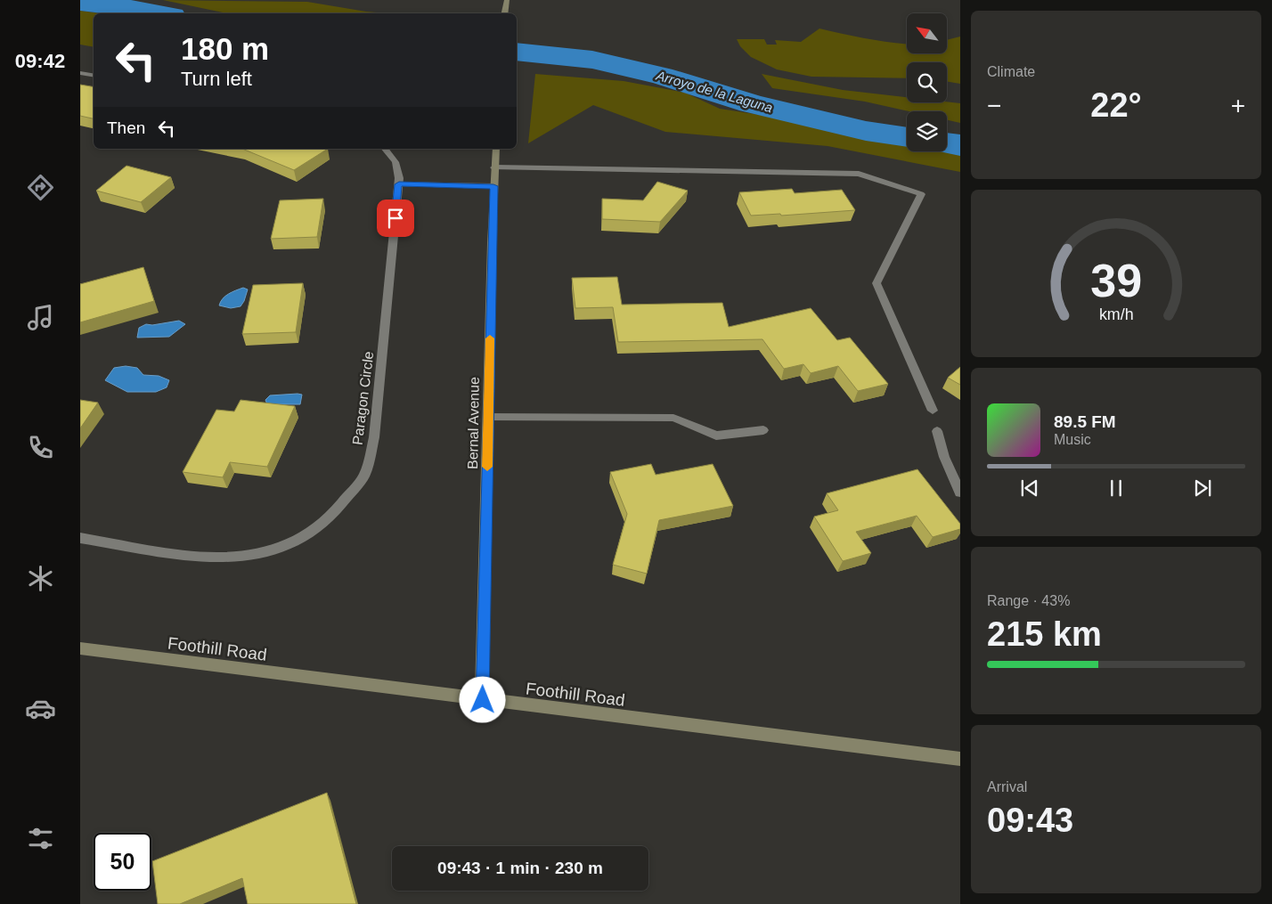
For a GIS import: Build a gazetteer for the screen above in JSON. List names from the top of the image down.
{
  "streets": {
    "main road": ["Bernal Avenue", "Foothill Road"],
    "street": ["Paragon Circle"]
  },
  "crossings": [
    ["Bernal Avenue", "Foothill Road"]
  ],
  "water": ["Arroyo de la Laguna"],
  "north": "top left",
  "page": {
    "tabs": "09:42",
    "tile": [
      "Climate",
      ["Range · 43%", "215 km"],
      ["Arrival", "09:43"]
    ],
    "turn": ["180 m", "Turn left"],
    "heat": ["−", "22°", "+"],
    "then": "Then",
    "song": ["89.5 FM", "Music"],
    "limit": "50",
    "trip": "09:43 · 1 min · 230 m",
    "gauge": ["39", "km/h"]
  }
}
